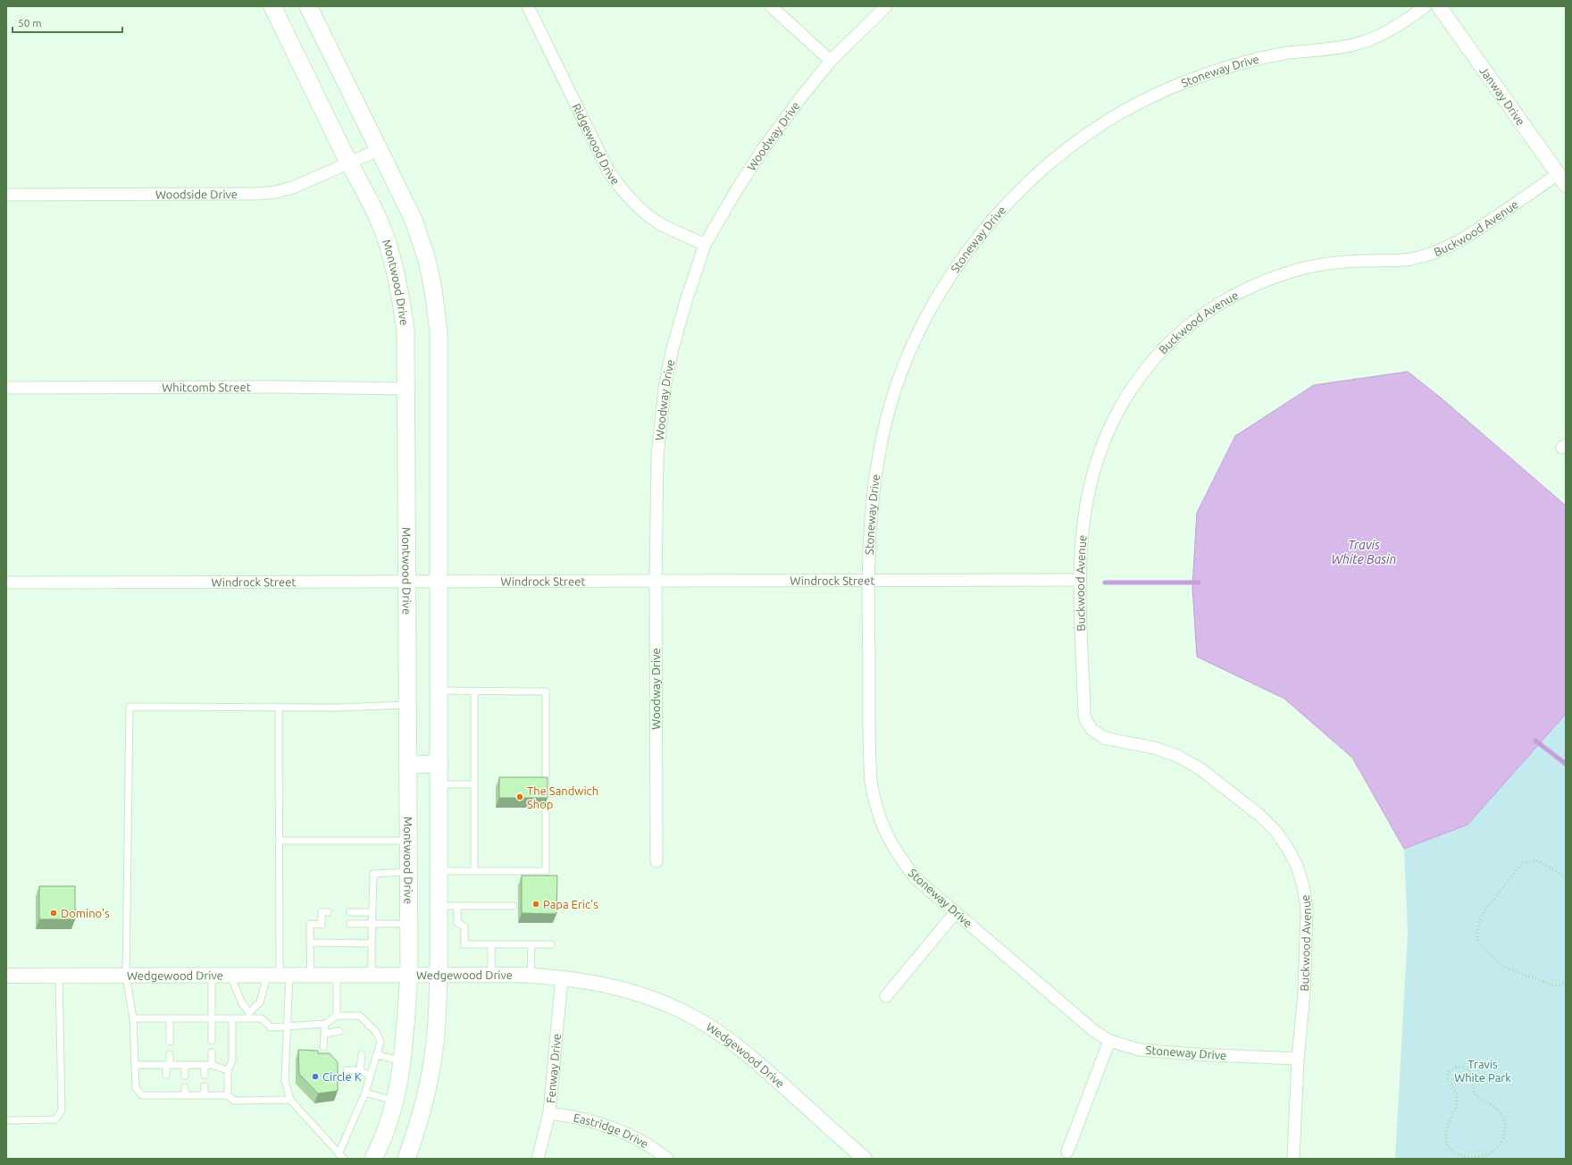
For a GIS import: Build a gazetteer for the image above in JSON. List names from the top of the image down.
{
  "streets": {
    "main road": ["Montwood Drive"],
    "street": [
      "Stoneway Drive",
      "Janway Drive",
      "Woodway Drive",
      "Ridgewood Drive",
      "Woodside Drive",
      "Buckwood Avenue",
      "Whitcomb Street",
      "Windrock Street",
      "Wedgewood Drive",
      "Fenway Drive",
      "Eastridge Drive"
    ]
  },
  "crossings": [
    ["Stoneway Drive", "Buckwood Avenue"],
    ["Stoneway Drive", "Windrock Street"],
    ["Janway Drive", "Buckwood Avenue"],
    ["Woodway Drive", "Ridgewood Drive"],
    ["Woodway Drive", "Windrock Street"],
    ["Woodside Drive", "Montwood Drive"],
    ["Buckwood Avenue", "Windrock Street"],
    ["Montwood Drive", "Whitcomb Street"],
    ["Montwood Drive", "Windrock Street"],
    ["Montwood Drive", "Wedgewood Drive"],
    ["Wedgewood Drive", "Fenway Drive"],
    ["Fenway Drive", "Eastridge Drive"]
  ],
  "water": ["Travis White Basin"],
  "parks": ["Travis White Park"],
  "places": [
    "The Sandwich Shop",
    "Papa Eric's",
    "Domino's",
    "Circle K"
  ],
  "scale_bar": "50 m"
}
